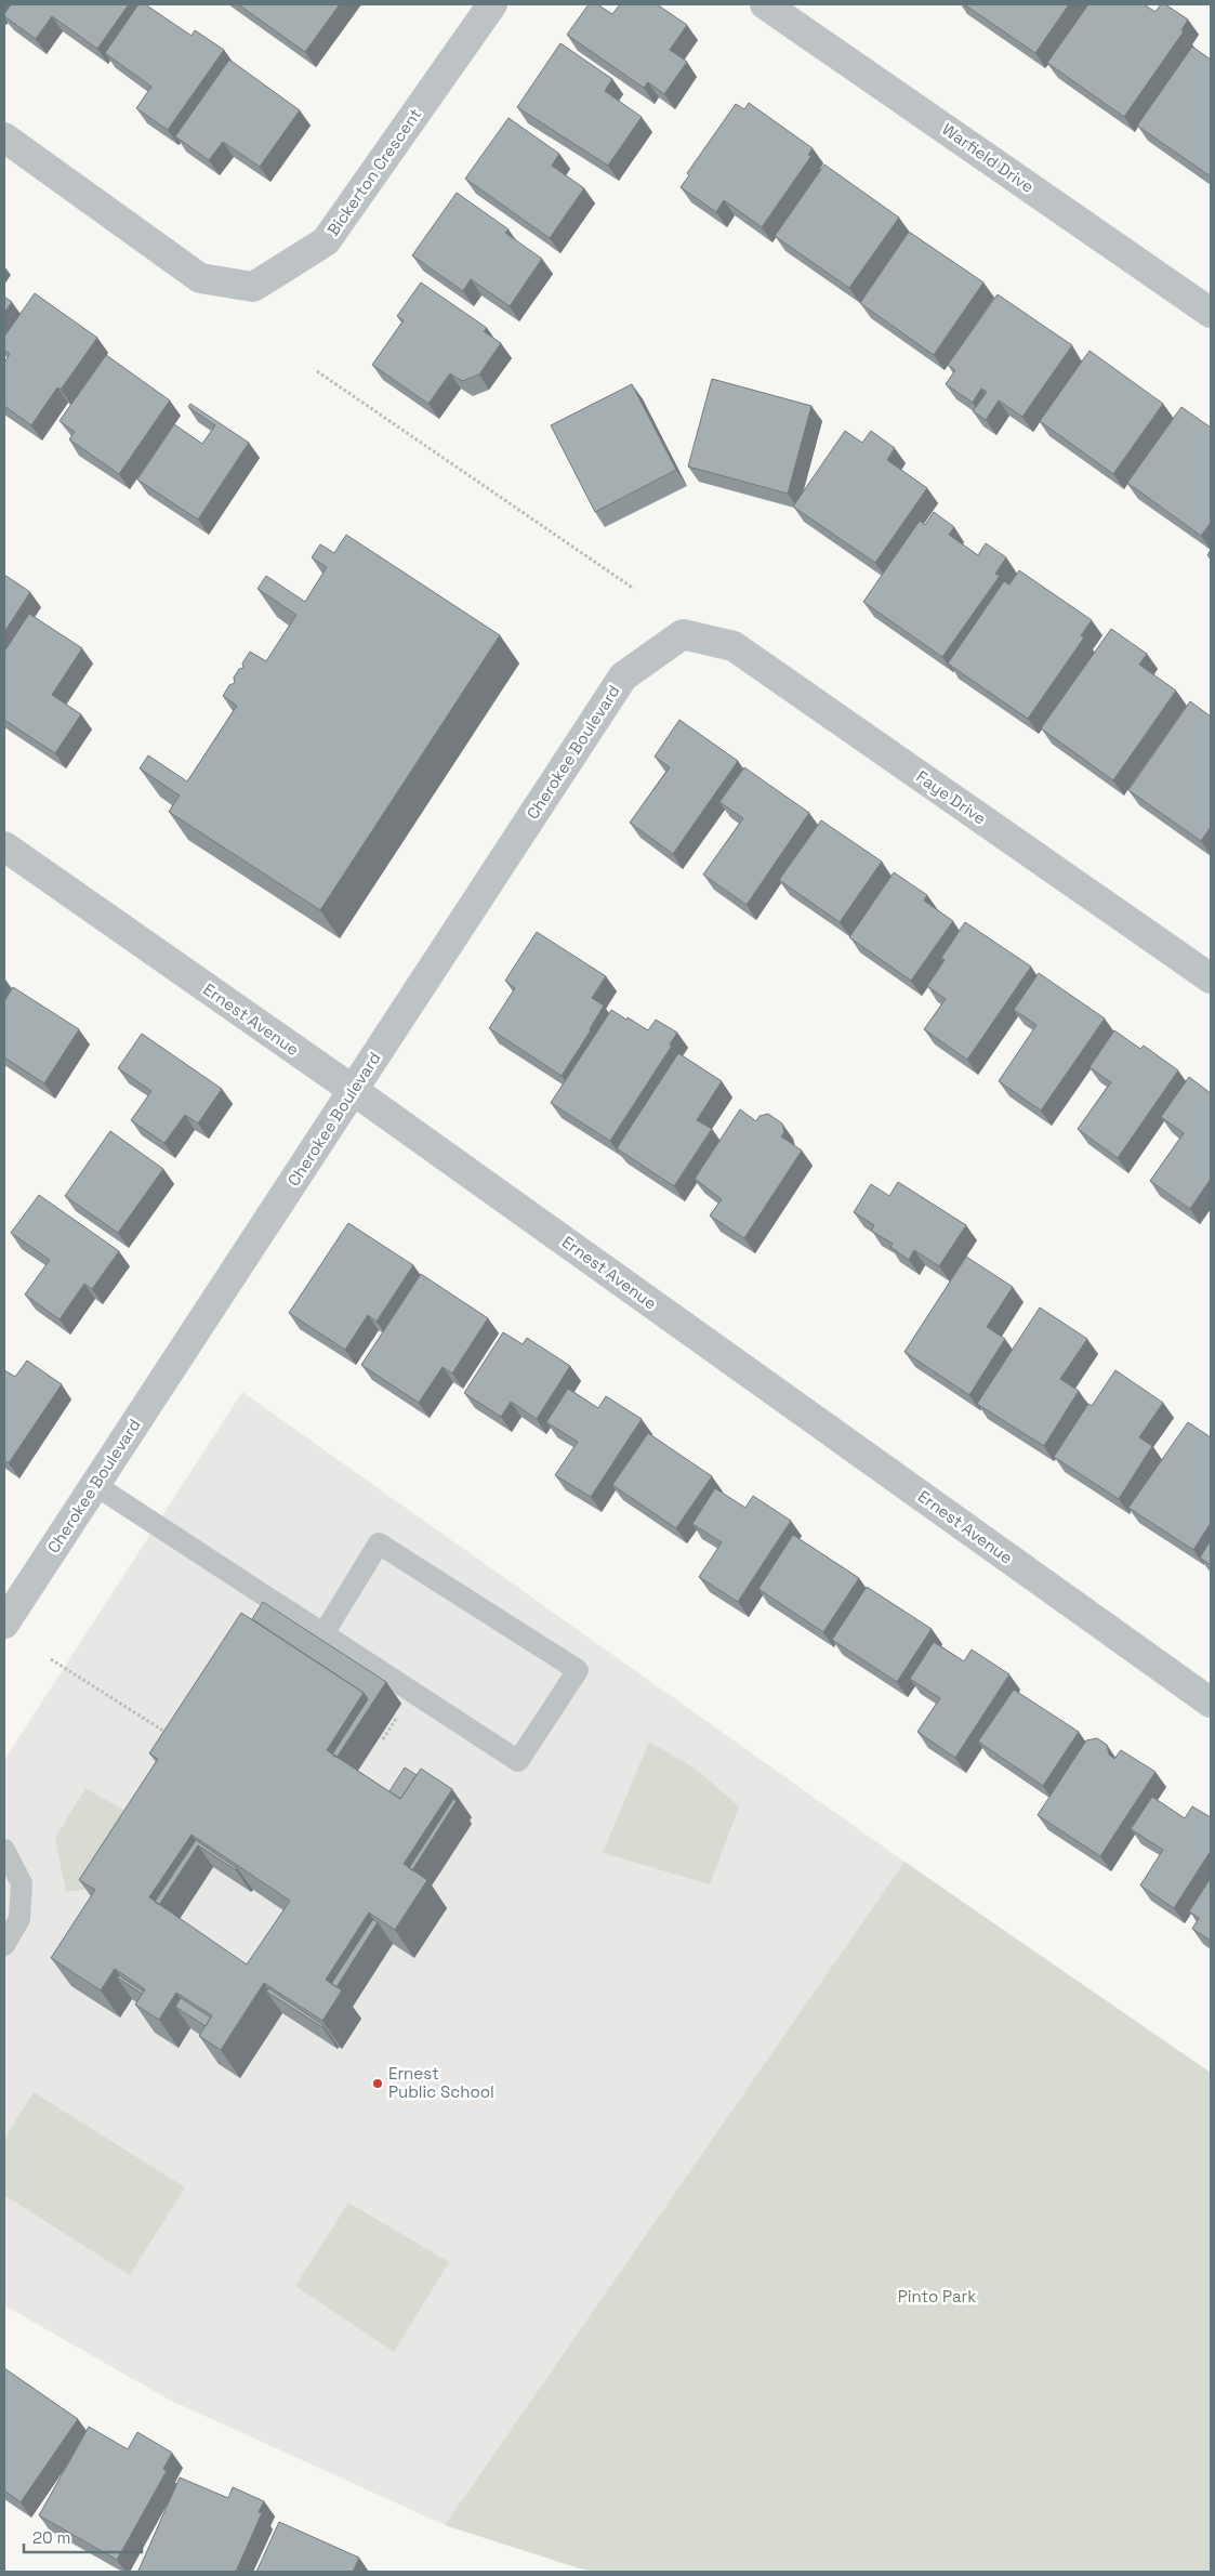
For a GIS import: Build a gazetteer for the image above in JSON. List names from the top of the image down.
{
  "streets": {
    "street": [
      "Warfield Drive",
      "Bickerton Crescent",
      "Cherokee Boulevard",
      "Faye Drive",
      "Ernest Avenue"
    ]
  },
  "crossings": [
    ["Cherokee Boulevard", "Faye Drive"],
    ["Cherokee Boulevard", "Ernest Avenue"]
  ],
  "parks": ["Pinto Park"],
  "places": ["Ernest Public School"],
  "scale_bar": "20 m"
}
